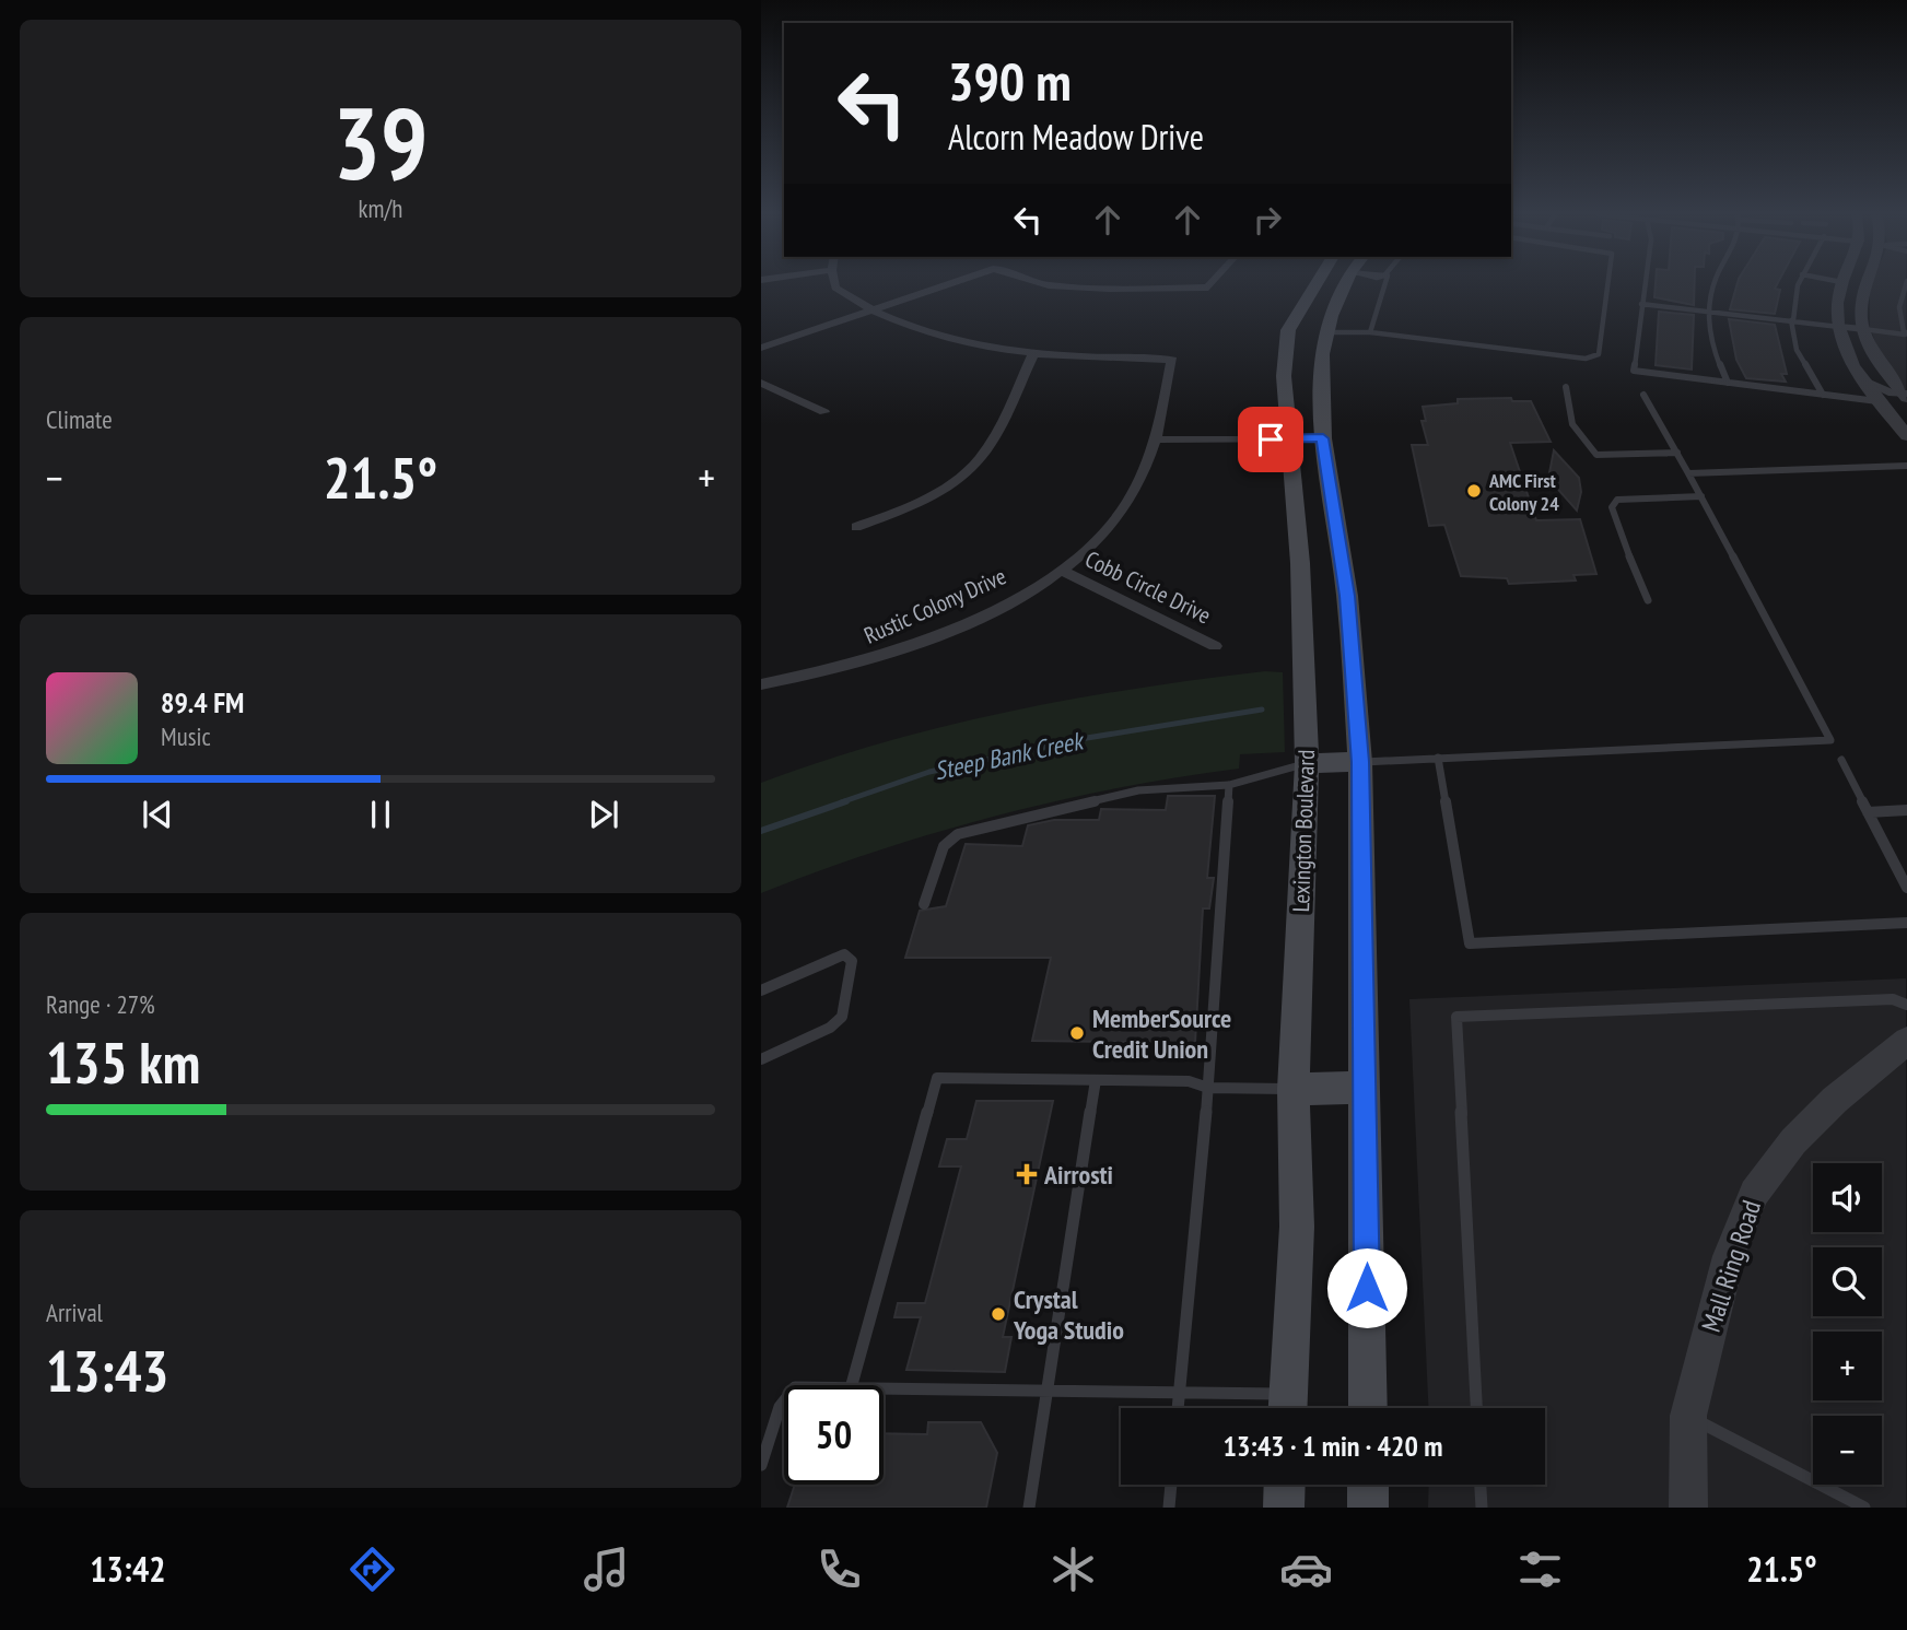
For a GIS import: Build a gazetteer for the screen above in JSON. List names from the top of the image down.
{
  "streets": {
    "main road": ["Lexington Boulevard"],
    "street": ["Cobb Circle Drive", "Rustic Colony Drive", "Mall Ring Road"]
  },
  "crossings": [
    ["Cobb Circle Drive", "Rustic Colony Drive"]
  ],
  "water": ["Steep Bank Creek"],
  "places": {
    "other": ["AMC First Colony 24", "MemberSource Credit Union", "Crystal Yoga Studio"],
    "health": ["Airrosti"]
  },
  "page": {
    "tile": [
      ["39", "km/h"],
      "Climate",
      ["Range · 27%", "135 km"],
      ["Arrival", "13:43"]
    ],
    "turn": ["390 m", "Alcorn Meadow Drive"],
    "heat": ["−", "21.5°", "+"],
    "song": ["89.4 FM", "Music"],
    "map_buttons": ["+", "−"],
    "limit": "50",
    "trip": "13:43 · 1 min · 420 m",
    "tabs": ["13:42", "21.5°"]
  }
}
